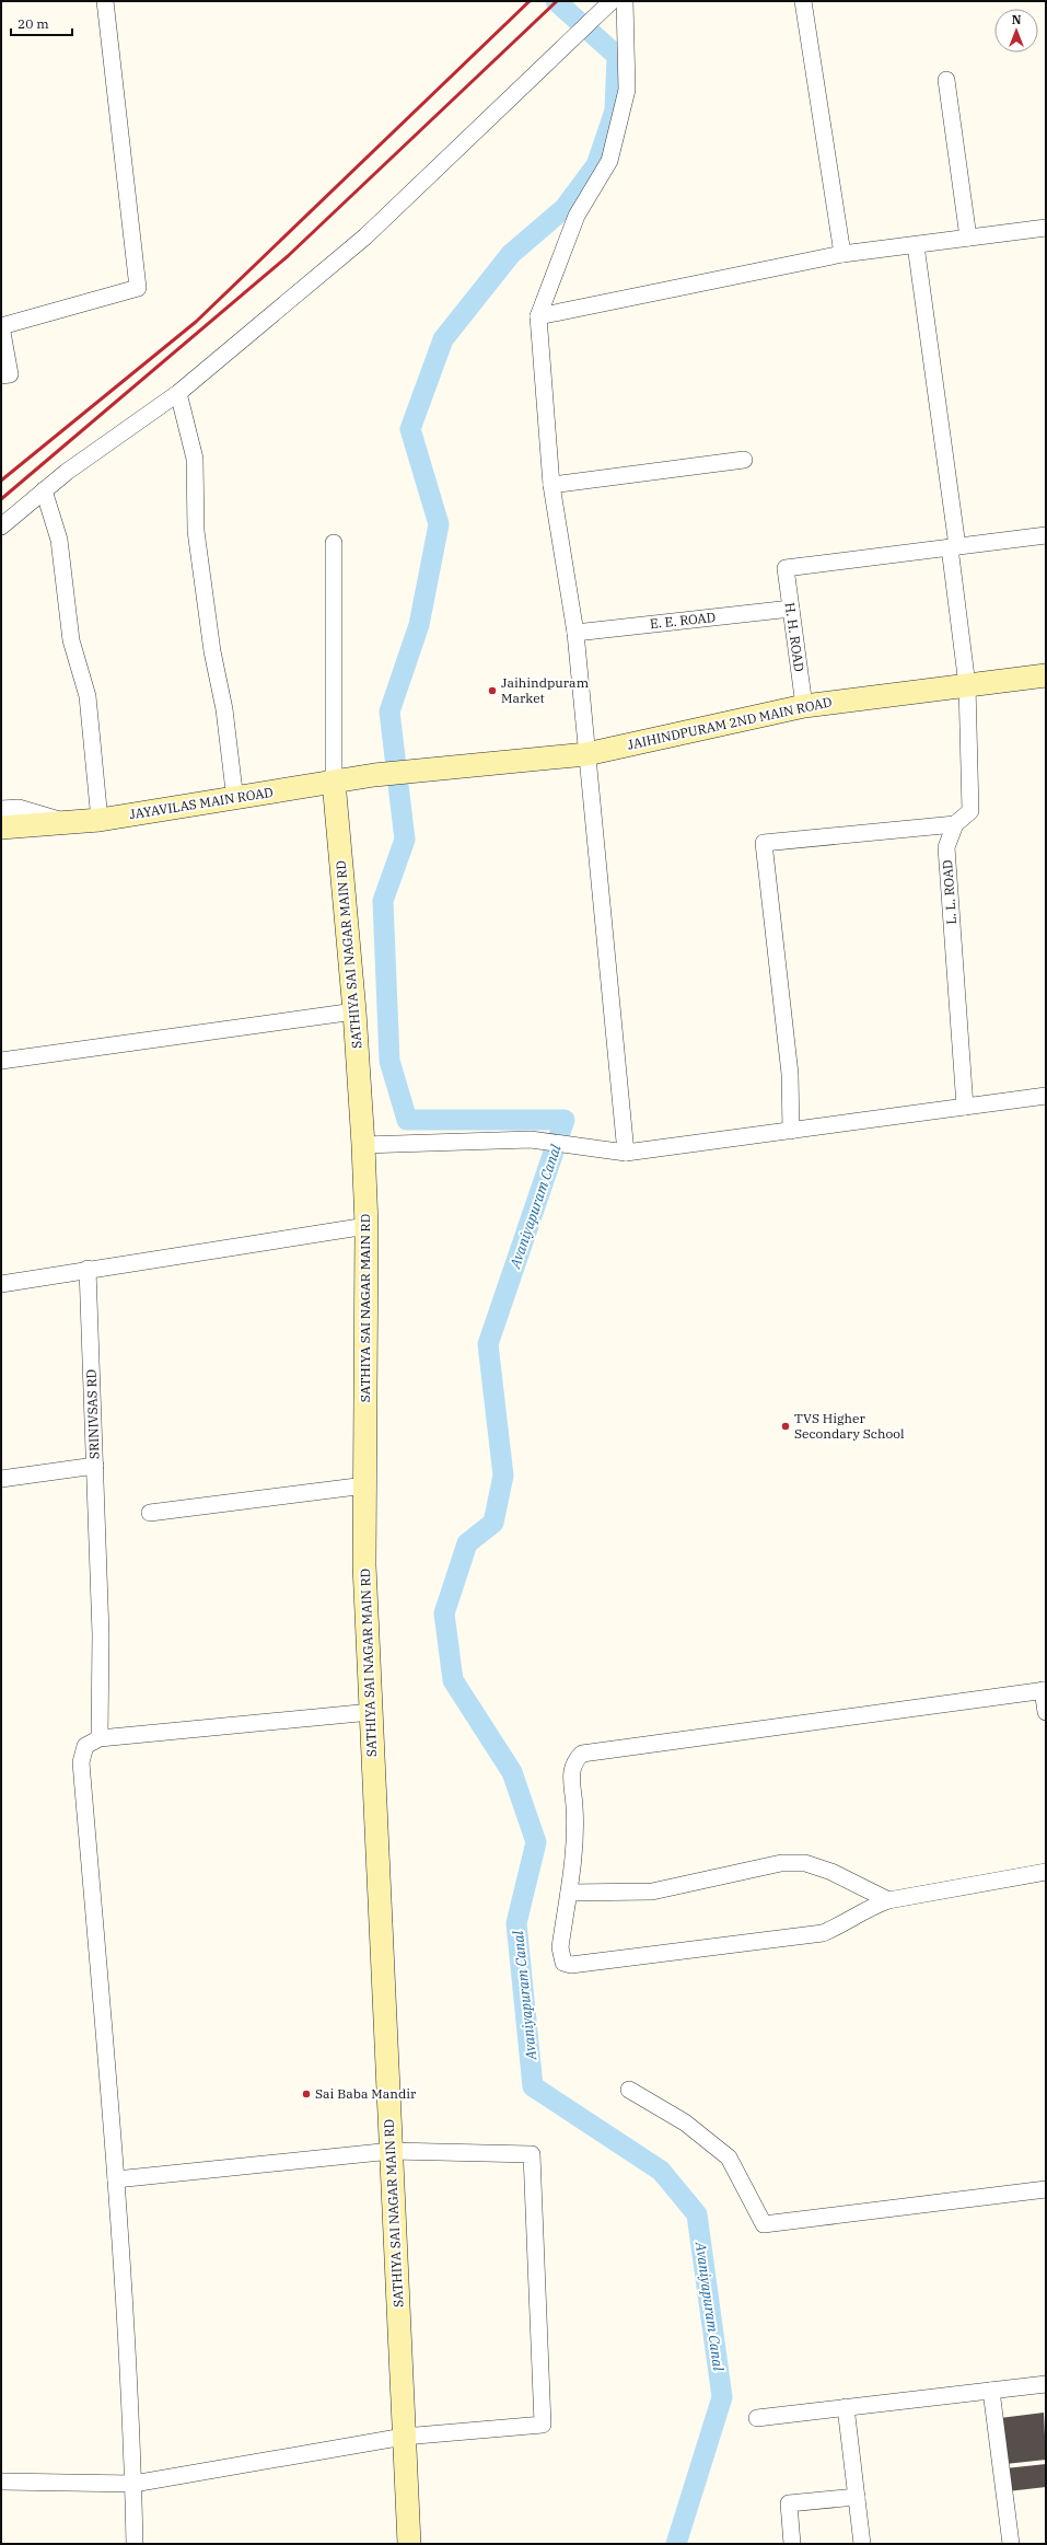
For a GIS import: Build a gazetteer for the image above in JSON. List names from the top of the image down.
{
  "streets": {
    "street": [
      "E. E. ROAD",
      "H. H. ROAD",
      "JAIHINDPURAM 2ND MAIN ROAD",
      "JAYAVILAS MAIN ROAD",
      "L. L. ROAD",
      "SATHIYA SAI NAGAR MAIN RD",
      "SRINIVSAS RD"
    ]
  },
  "crossings": [
    ["E. E. ROAD", "H. H. ROAD"],
    ["H. H. ROAD", "JAIHINDPURAM 2ND MAIN ROAD"],
    ["JAIHINDPURAM 2ND MAIN ROAD", "JAYAVILAS MAIN ROAD"],
    ["JAIHINDPURAM 2ND MAIN ROAD", "L. L. ROAD"],
    ["JAYAVILAS MAIN ROAD", "SATHIYA SAI NAGAR MAIN RD"]
  ],
  "water": ["Avaniyapuram Canal"],
  "places": ["Jaihindpuram Market", "TVS Higher Secondary School", "Sai Baba Mandir"],
  "scale_bar": "20 m",
  "north": "top"
}
